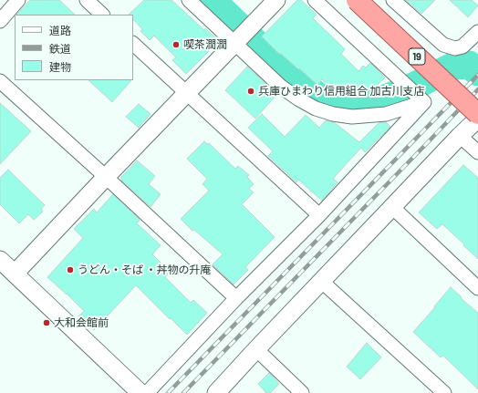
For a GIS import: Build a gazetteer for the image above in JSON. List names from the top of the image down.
{
  "streets": {
    "main road": ["19"]
  },
  "places": [
    "喫茶潤潤",
    "兵庫ひまわり信用組合 加古川支店",
    "うどん・そば ・丼物の升庵",
    "大和会館前"
  ],
  "legend": ["道路", "鉄道", "建物"]
}
